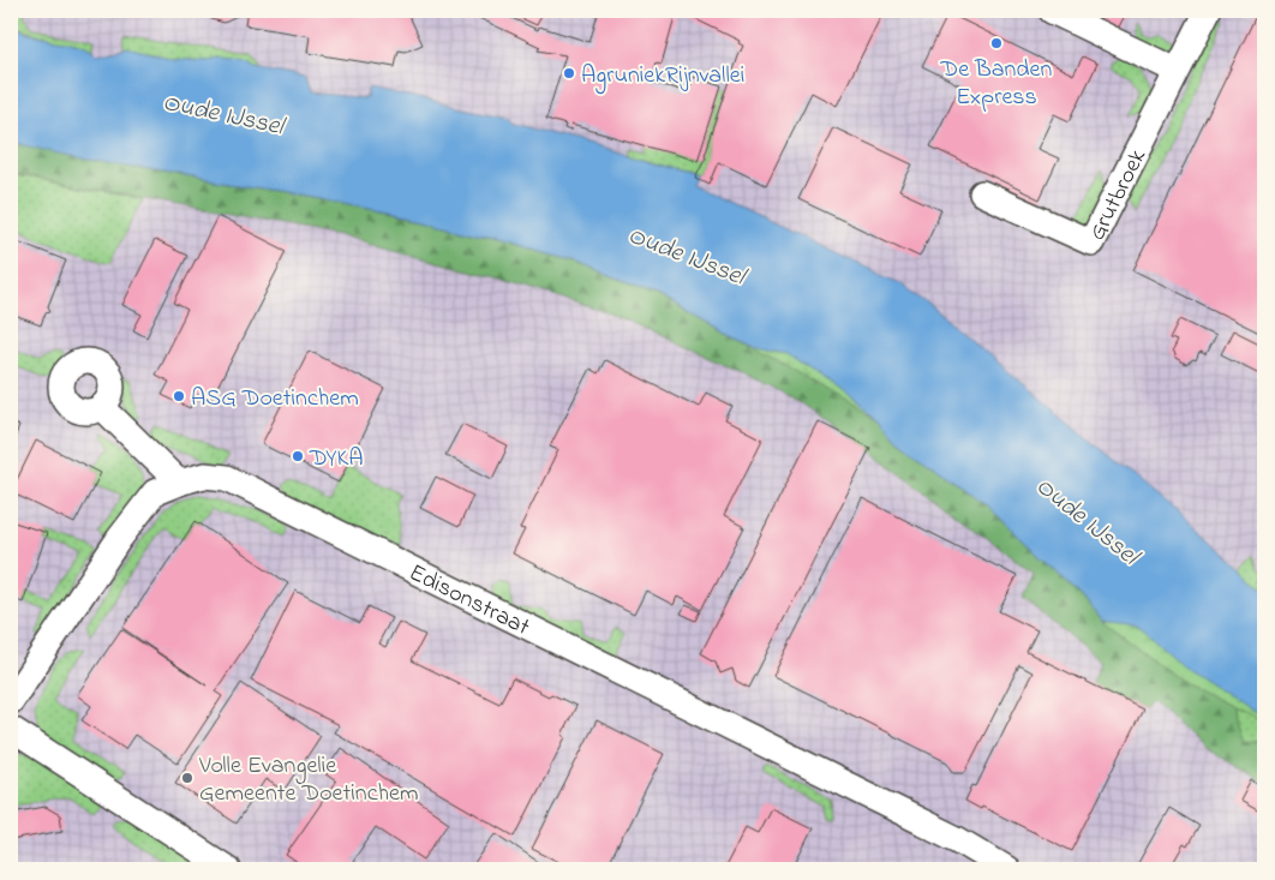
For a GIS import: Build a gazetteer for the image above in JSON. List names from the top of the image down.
{
  "streets": {
    "street": ["Grutbroek", "Edisonstraat"]
  },
  "water": ["Oude IJssel"],
  "places": [
    "De Banden Express",
    "AgruniekRijnvallei",
    "ASG Doetinchem",
    "DYKA",
    "Volle Evangelie Gemeente Doetinchem"
  ]
}
